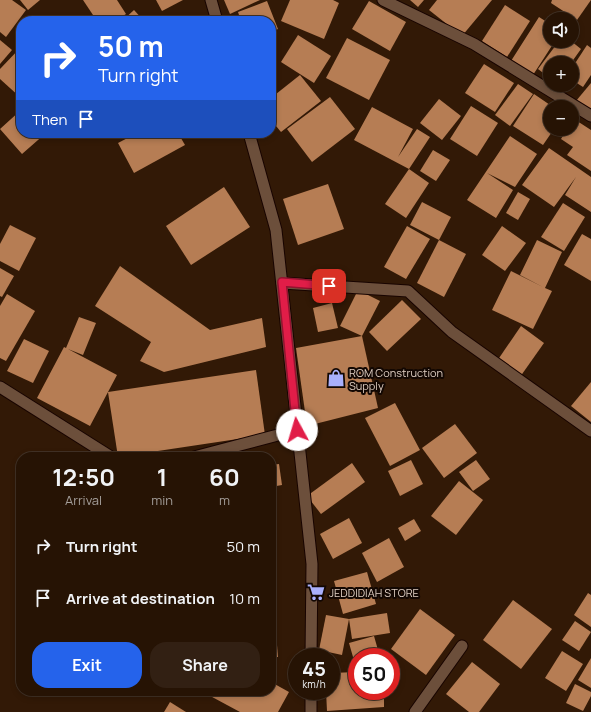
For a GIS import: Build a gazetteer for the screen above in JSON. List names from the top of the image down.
{
  "places": {
    "shop": ["ROM Construction Supply"],
    "supermarket": ["JEDDIDIAH STORE"]
  },
  "page": {
    "map_buttons": ["+", "−"],
    "turn": ["50 m", "Turn right"],
    "then": "Then",
    "eta": [
      "12:50",
      "Arrival",
      "1",
      "min",
      "60",
      "m"
    ],
    "list": [
      {
        "name": "Turn right",
        "value": "50 m"
      },
      {
        "name": "Arrive at destination",
        "value": "10 m"
      }
    ],
    "buttons": ["Exit", "Share"],
    "speed": "45 km/h",
    "limit": "50"
  }
}
